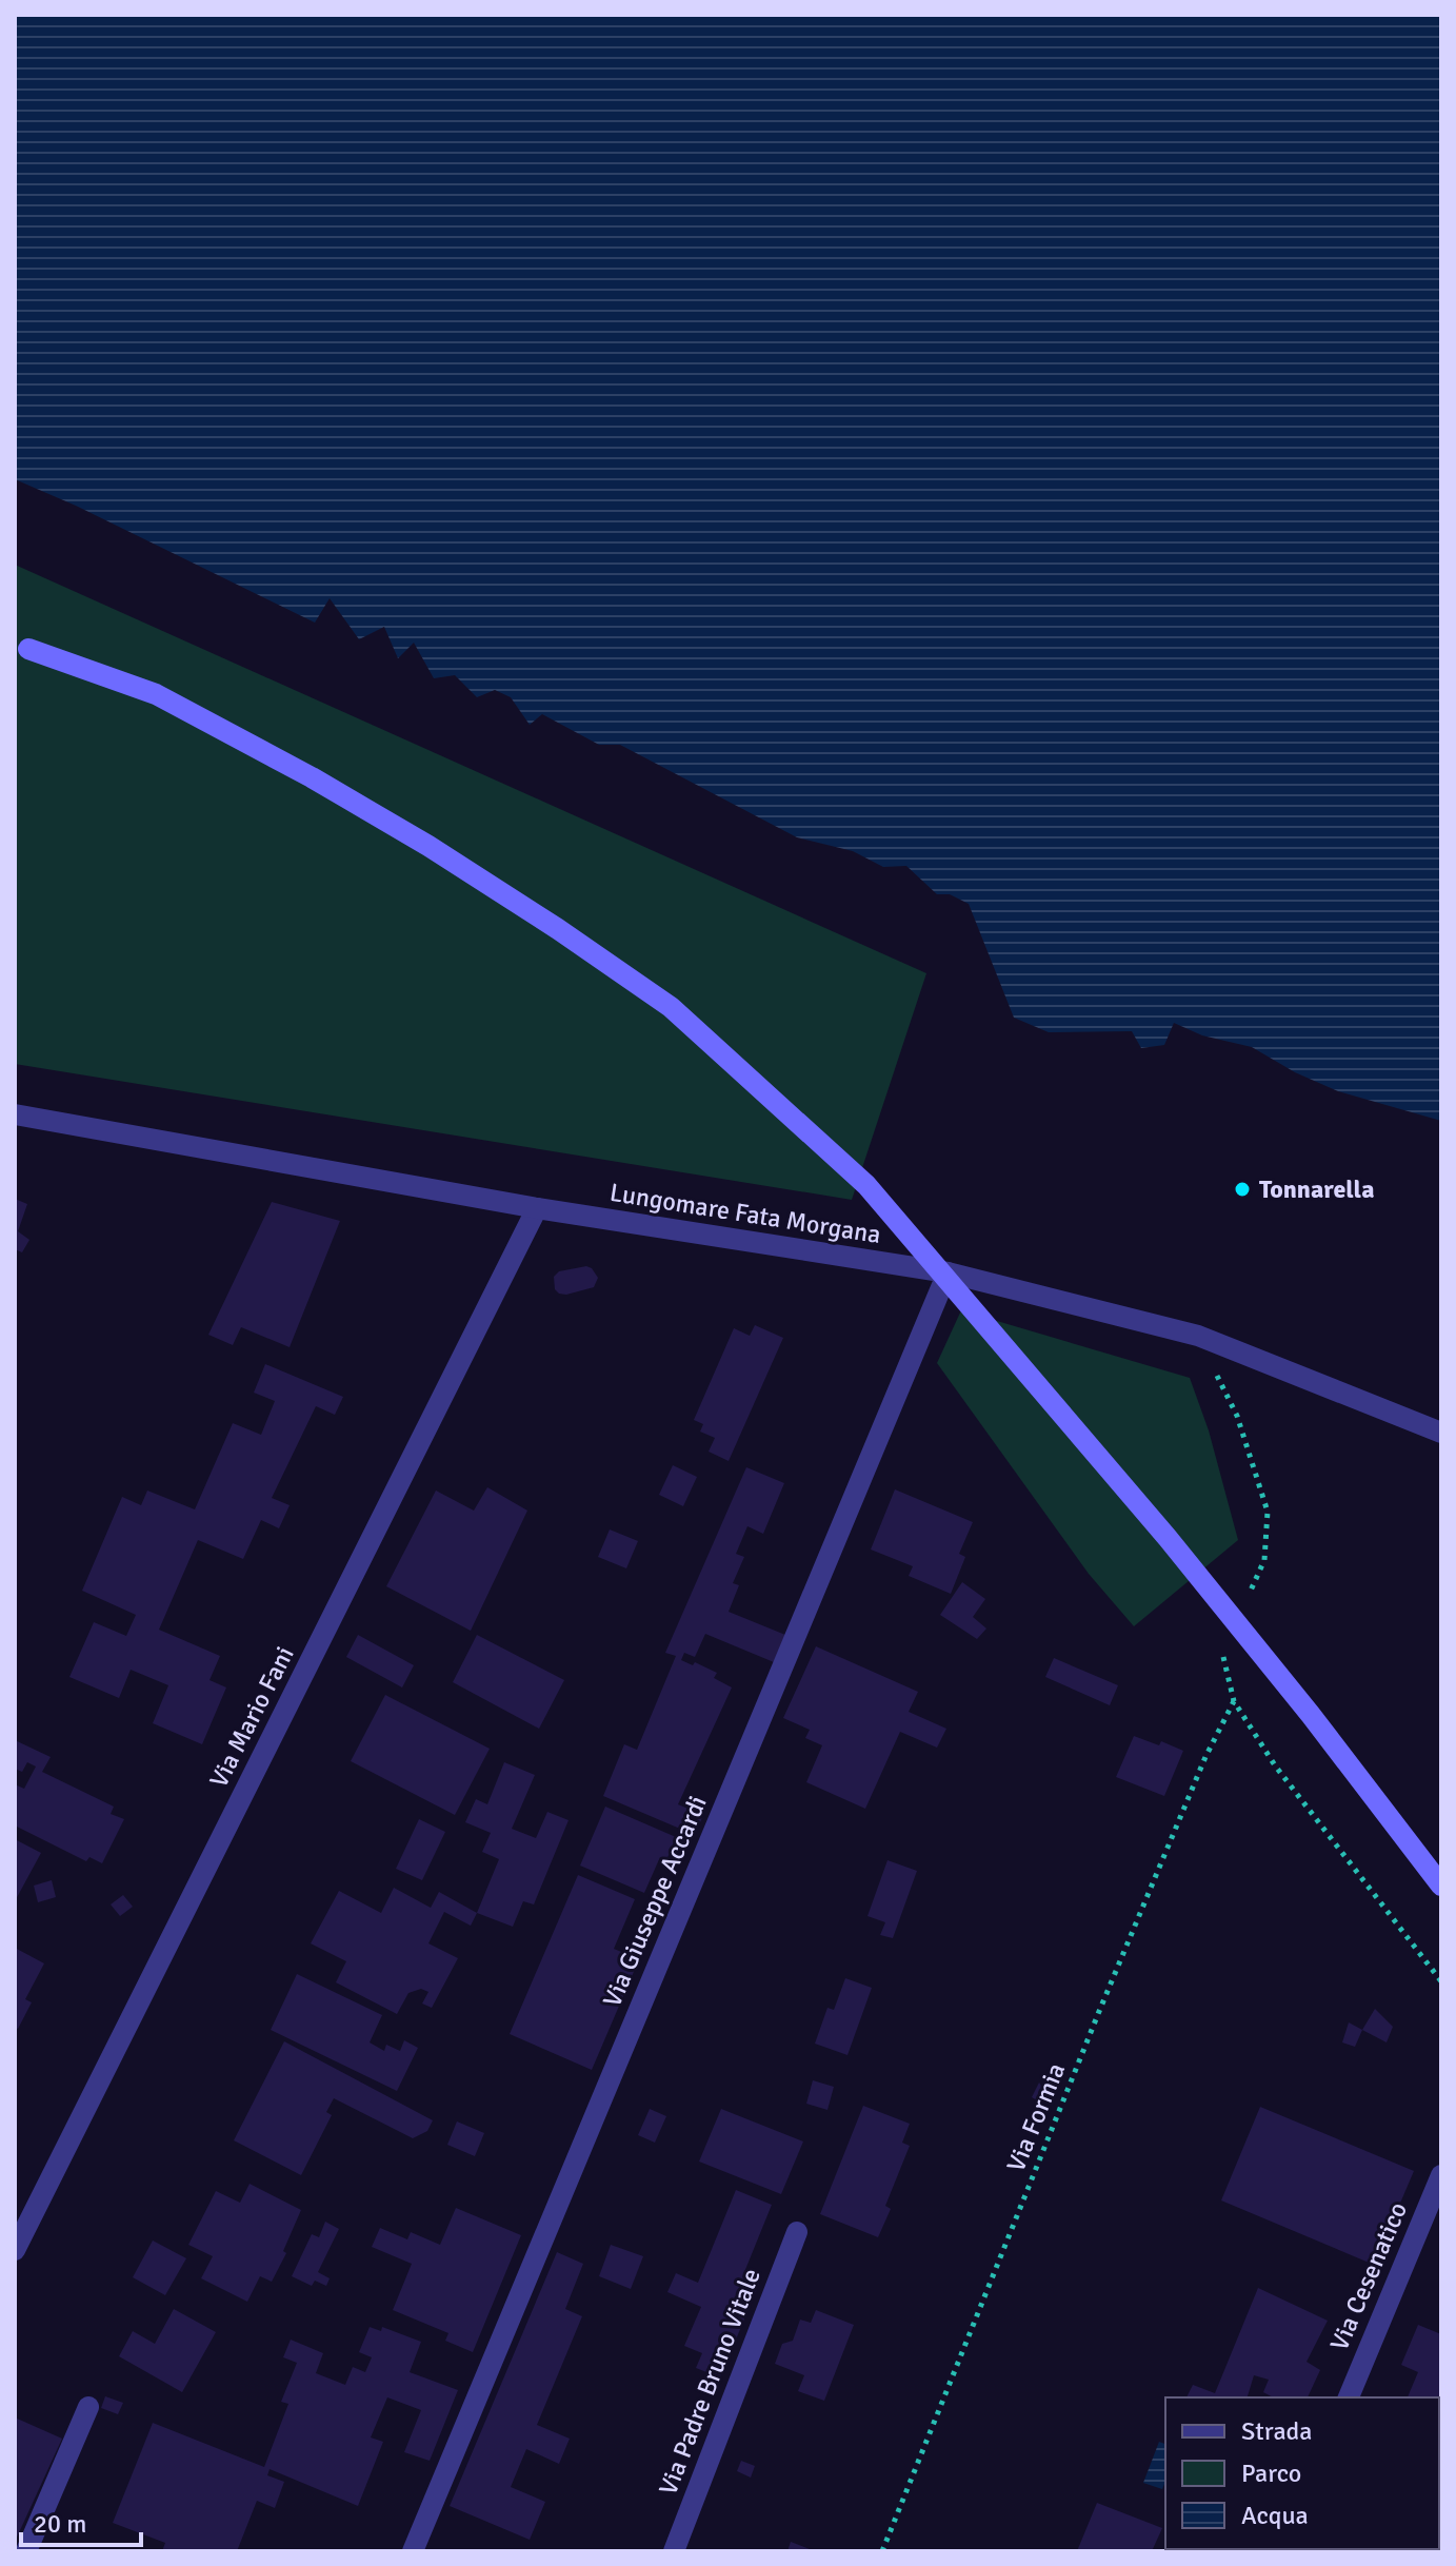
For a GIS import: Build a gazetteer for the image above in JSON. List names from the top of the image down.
{
  "streets": {
    "street": [
      "Lungomare Fata Morgana",
      "Via Mario Fani",
      "Via Giuseppe Accardi",
      "Via Cesenatico",
      "Via Padre Bruno Vitale"
    ],
    "path": ["Via Formia"]
  },
  "crossings": [
    ["Lungomare Fata Morgana", "Via Mario Fani"],
    ["Lungomare Fata Morgana", "Via Giuseppe Accardi"]
  ],
  "places": ["Tonnarella"],
  "legend": ["Strada", "Parco", "Acqua"],
  "scale_bar": "20 m"
}
